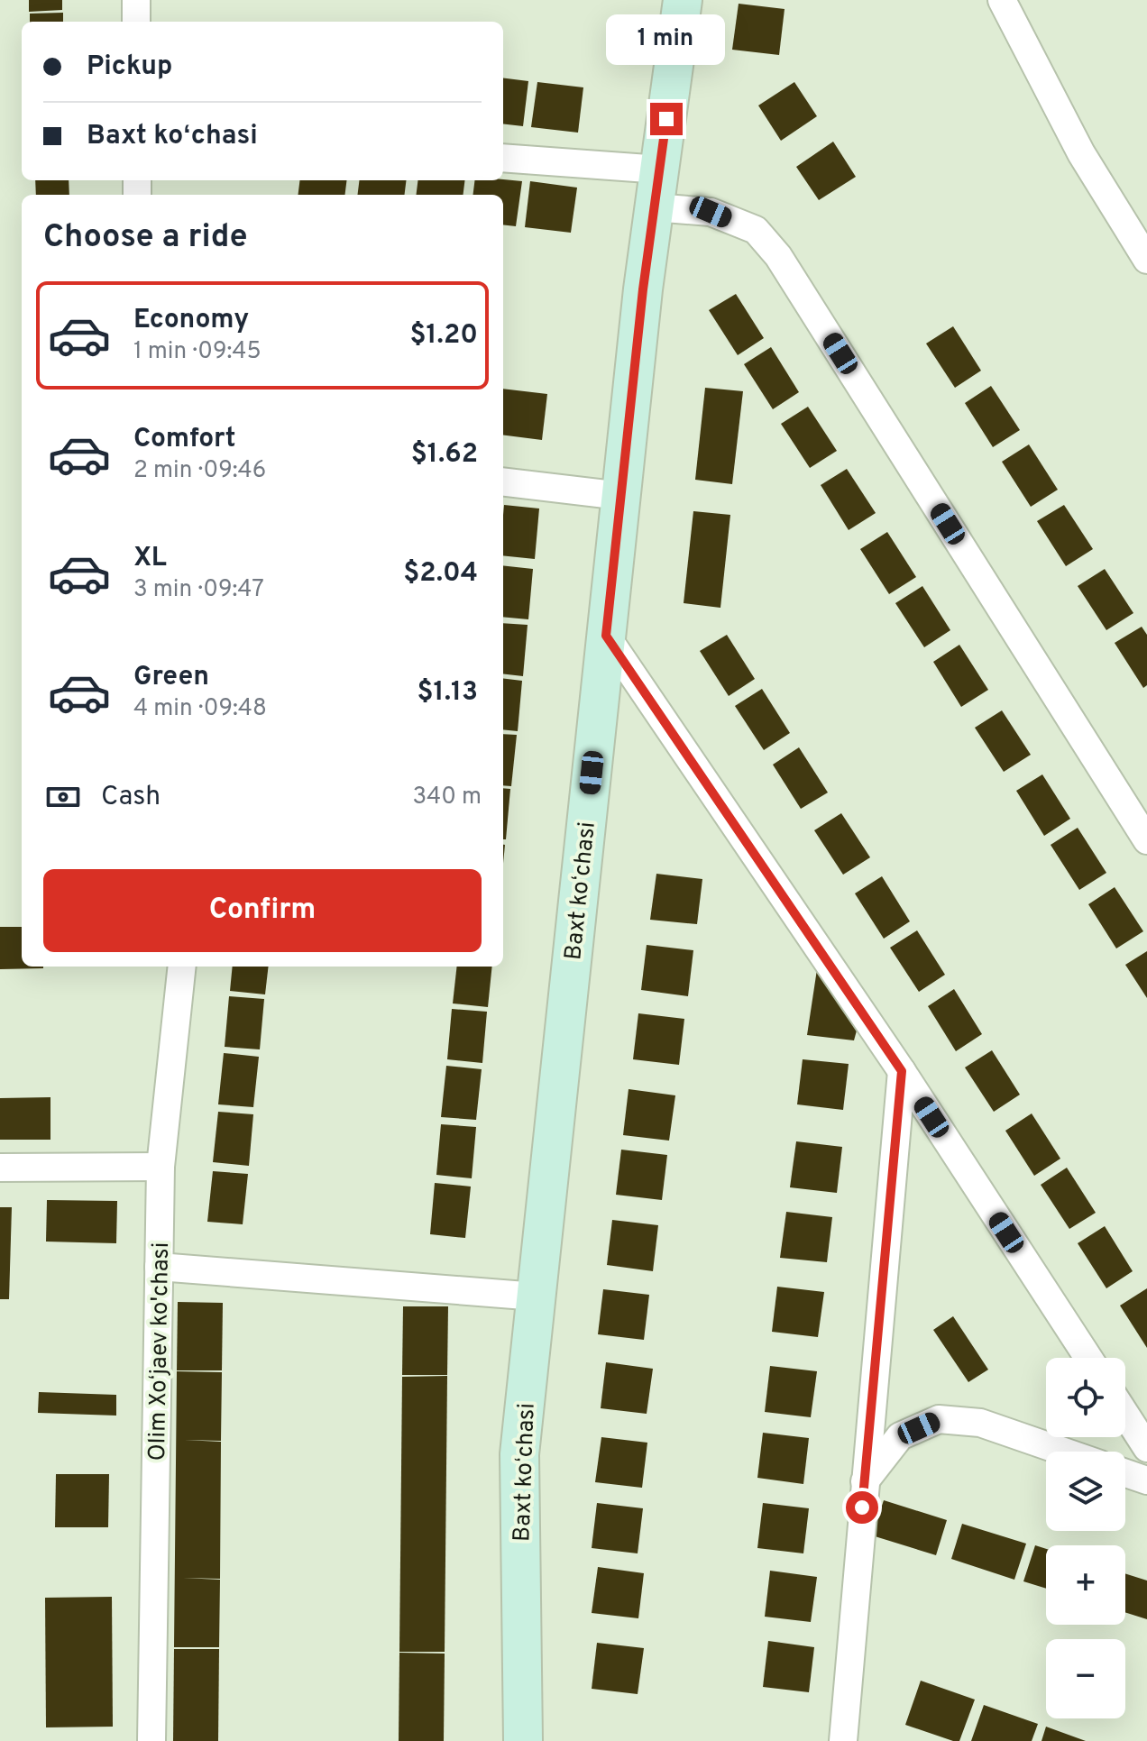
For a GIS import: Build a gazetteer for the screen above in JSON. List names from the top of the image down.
{
  "streets": {
    "main road": ["Baxt koʻchasi"],
    "street": ["Olim Xoʻjaev ko'chasi"]
  },
  "page": {
    "bubble": "1 min",
    "banner": ["Pickup", "Baxt koʻchasi"],
    "heading": "Choose a ride",
    "list": [
      {
        "name": "Economy",
        "note": "1 min · 09:45",
        "value": "$1.20"
      },
      {
        "name": "Comfort",
        "note": "2 min · 09:46",
        "value": "$1.62"
      },
      {
        "name": "XL",
        "note": "3 min · 09:47",
        "value": "$2.04"
      },
      {
        "name": "Green",
        "note": "4 min · 09:48",
        "value": "$1.13"
      }
    ],
    "pay": ["Cash", "340 m"],
    "buttons": "Confirm",
    "map_buttons": ["+", "−"]
  }
}
